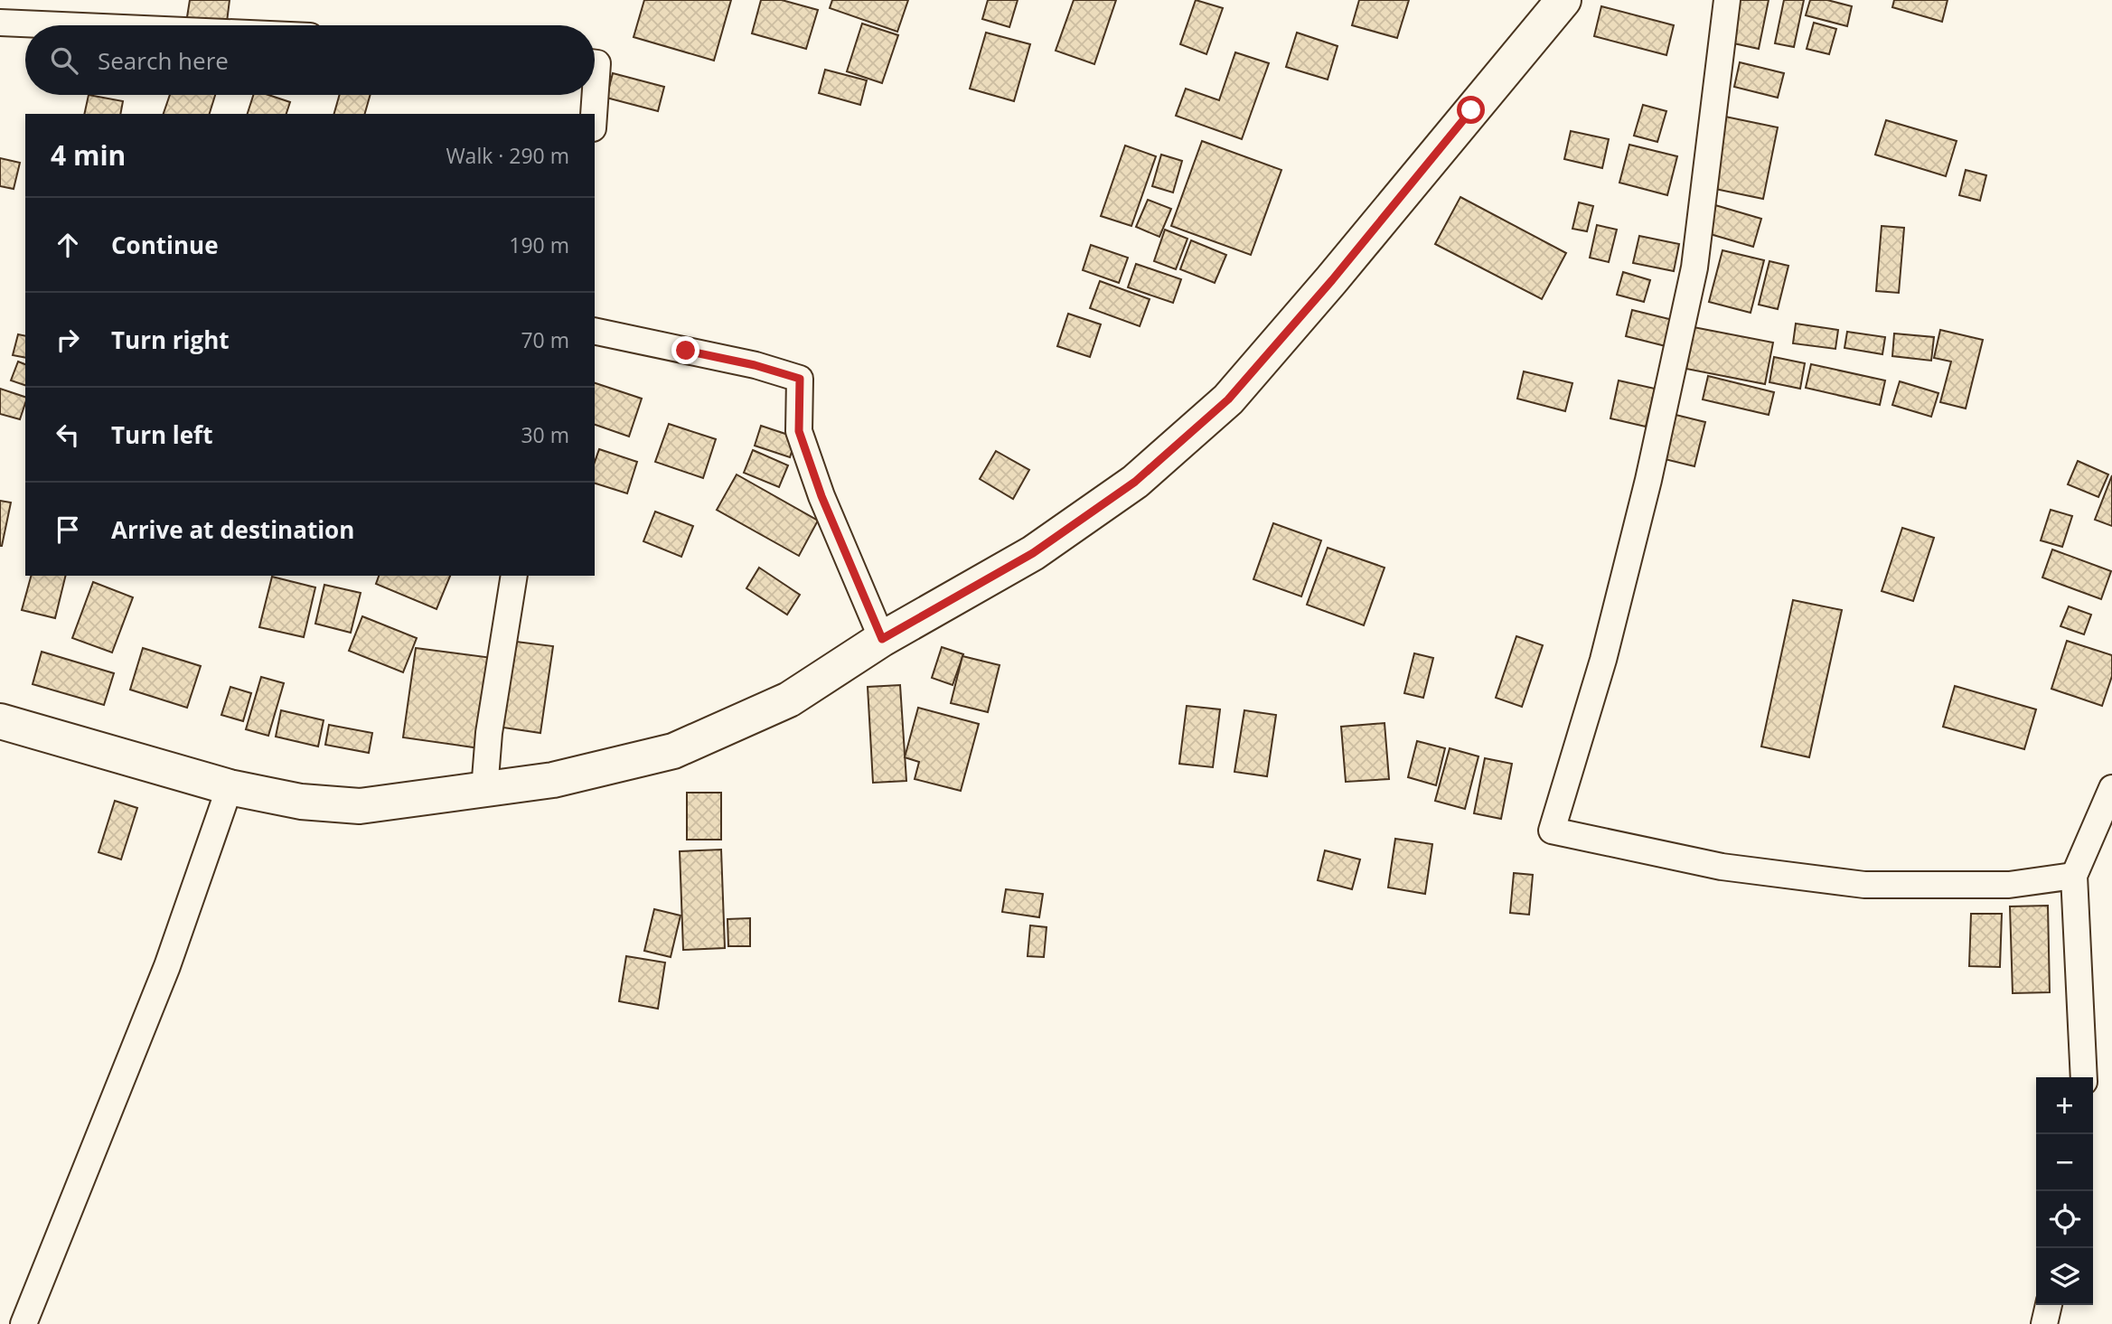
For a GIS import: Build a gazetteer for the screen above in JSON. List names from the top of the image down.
{
  "page": {
    "search": "Search here",
    "heading": ["4 min", "Walk · 290 m"],
    "list": [
      ["Continue", "190 m"],
      ["Turn right", "70 m"],
      ["Turn left", "30 m"],
      "Arrive at destination"
    ],
    "map_buttons": ["+", "−"]
  }
}
